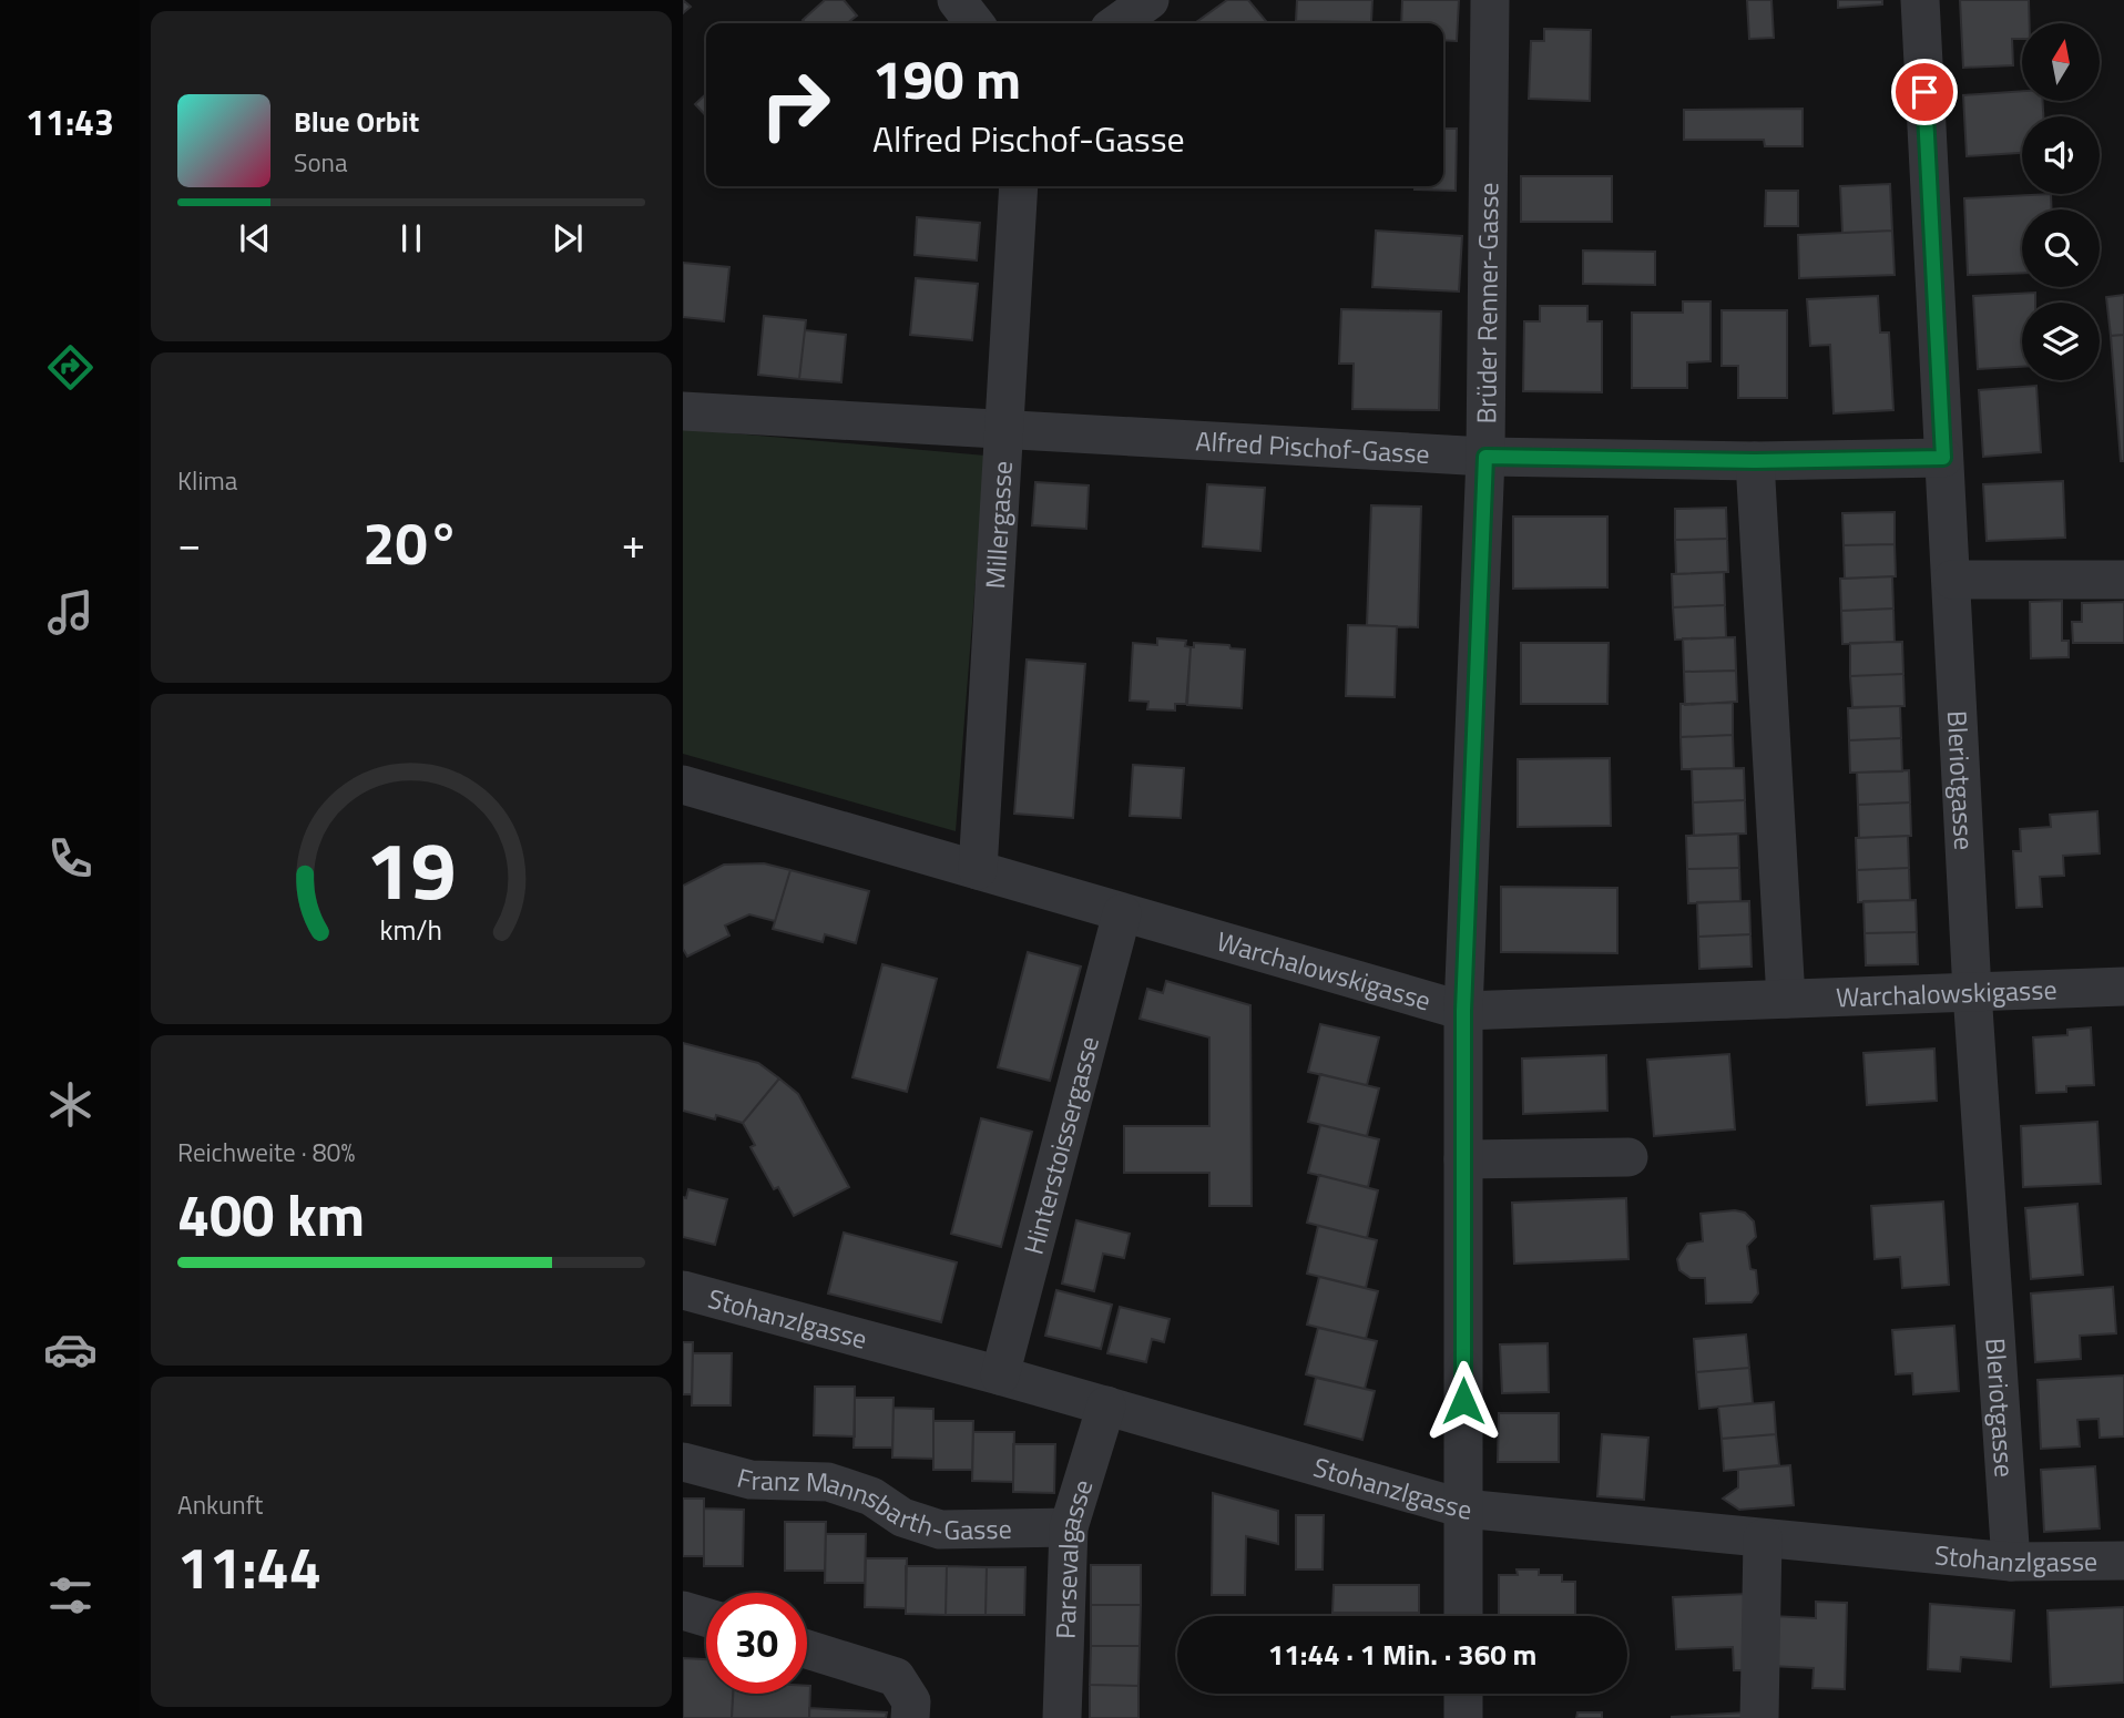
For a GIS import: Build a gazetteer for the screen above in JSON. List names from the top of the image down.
{
  "streets": {
    "street": [
      "Brüder Renner-Gasse",
      "Alfred Pischof-Gasse",
      "Millergasse",
      "Bleriotgasse",
      "Warchalowskigasse",
      "Hinterstoissergasse",
      "Stohanzlgasse",
      "Franz Mannsbarth-Gasse",
      "Parsevalgasse"
    ]
  },
  "crossings": [
    ["Brüder Renner-Gasse", "Alfred Pischof-Gasse"],
    ["Brüder Renner-Gasse", "Warchalowskigasse"],
    ["Brüder Renner-Gasse", "Stohanzlgasse"],
    ["Alfred Pischof-Gasse", "Millergasse"],
    ["Alfred Pischof-Gasse", "Bleriotgasse"],
    ["Millergasse", "Warchalowskigasse"],
    ["Bleriotgasse", "Warchalowskigasse"],
    ["Bleriotgasse", "Stohanzlgasse"],
    ["Warchalowskigasse", "Hinterstoissergasse"],
    ["Hinterstoissergasse", "Stohanzlgasse"],
    ["Stohanzlgasse", "Parsevalgasse"],
    ["Franz Mannsbarth-Gasse", "Parsevalgasse"]
  ],
  "north": "top",
  "page": {
    "tabs": "11:43",
    "turn": ["190 m", "Alfred Pischof-Gasse"],
    "song": ["Blue Orbit", "Sona"],
    "tile": [
      "Klima",
      ["Reichweite · 80%", "400 km"],
      ["Ankunft", "11:44"]
    ],
    "heat": ["−", "20°", "+"],
    "limit": "30",
    "trip": "11:44 · 1 Min. · 360 m",
    "gauge": ["19", "km/h"]
  }
}
